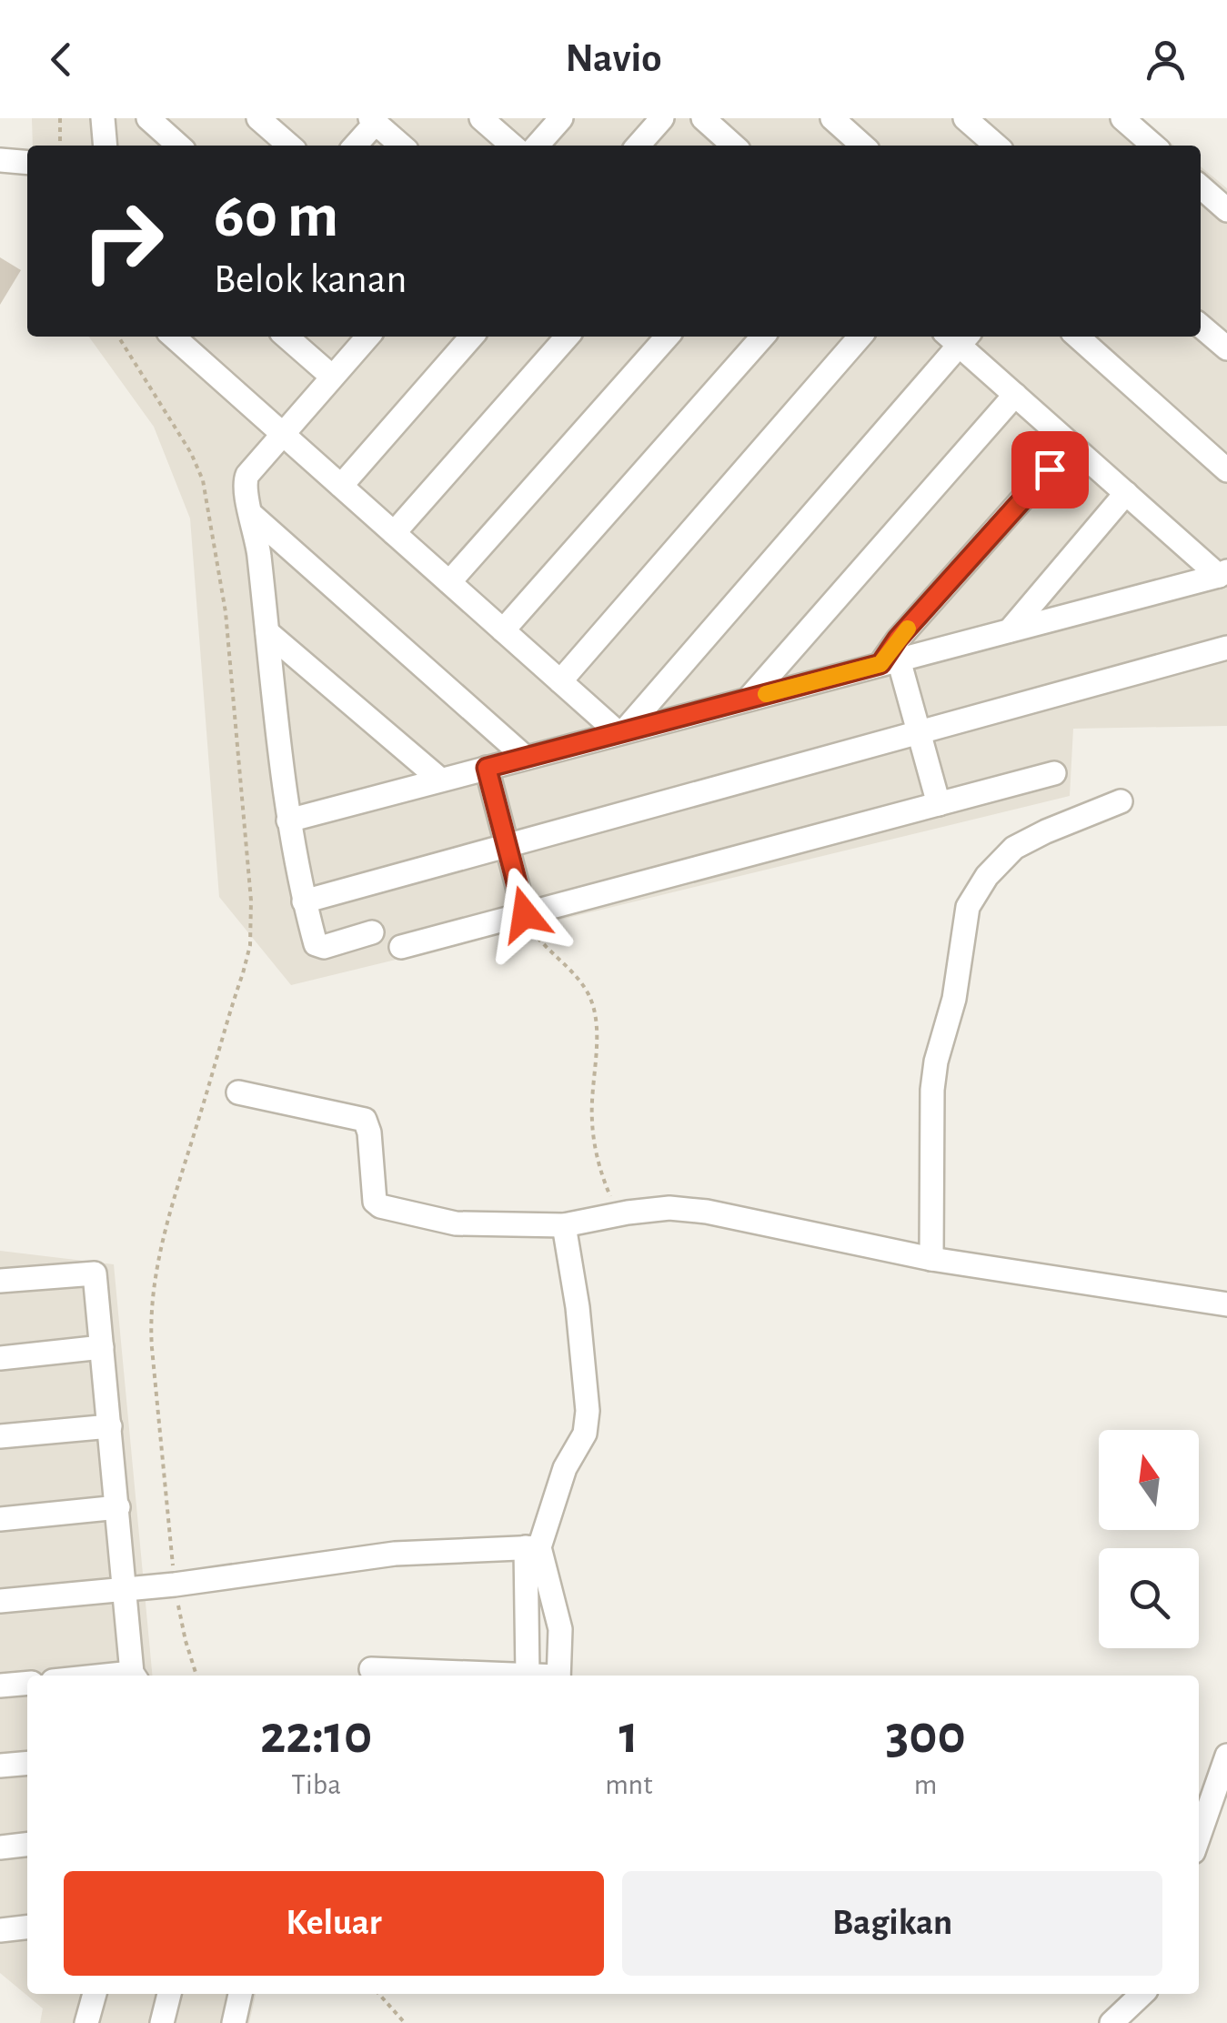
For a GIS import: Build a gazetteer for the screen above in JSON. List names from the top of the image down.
{
  "north": "top",
  "page": {
    "header": "Navio",
    "turn": ["60 m", "Belok kanan"],
    "eta": [
      "22:10",
      "Tiba",
      "1",
      "mnt",
      "300",
      "m"
    ],
    "buttons": ["Keluar", "Bagikan"]
  }
}
